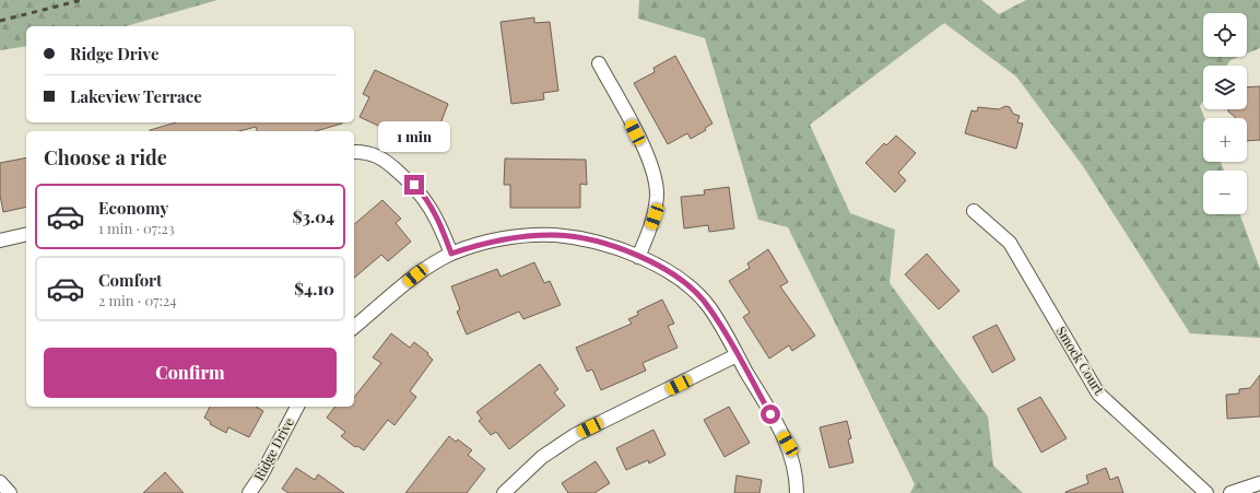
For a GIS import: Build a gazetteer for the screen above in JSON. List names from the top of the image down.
{
  "streets": {
    "street": ["Smock Court", "Ridge Drive"]
  },
  "page": {
    "map_buttons": ["+", "−"],
    "banner": ["Ridge Drive", "Lakeview Terrace"],
    "bubble": "1 min",
    "heading": "Choose a ride",
    "list": [
      {
        "name": "Economy",
        "note": "1 min · 07:23",
        "value": "$3.04"
      },
      {
        "name": "Comfort",
        "note": "2 min · 07:24",
        "value": "$4.10"
      }
    ],
    "buttons": "Confirm"
  }
}
